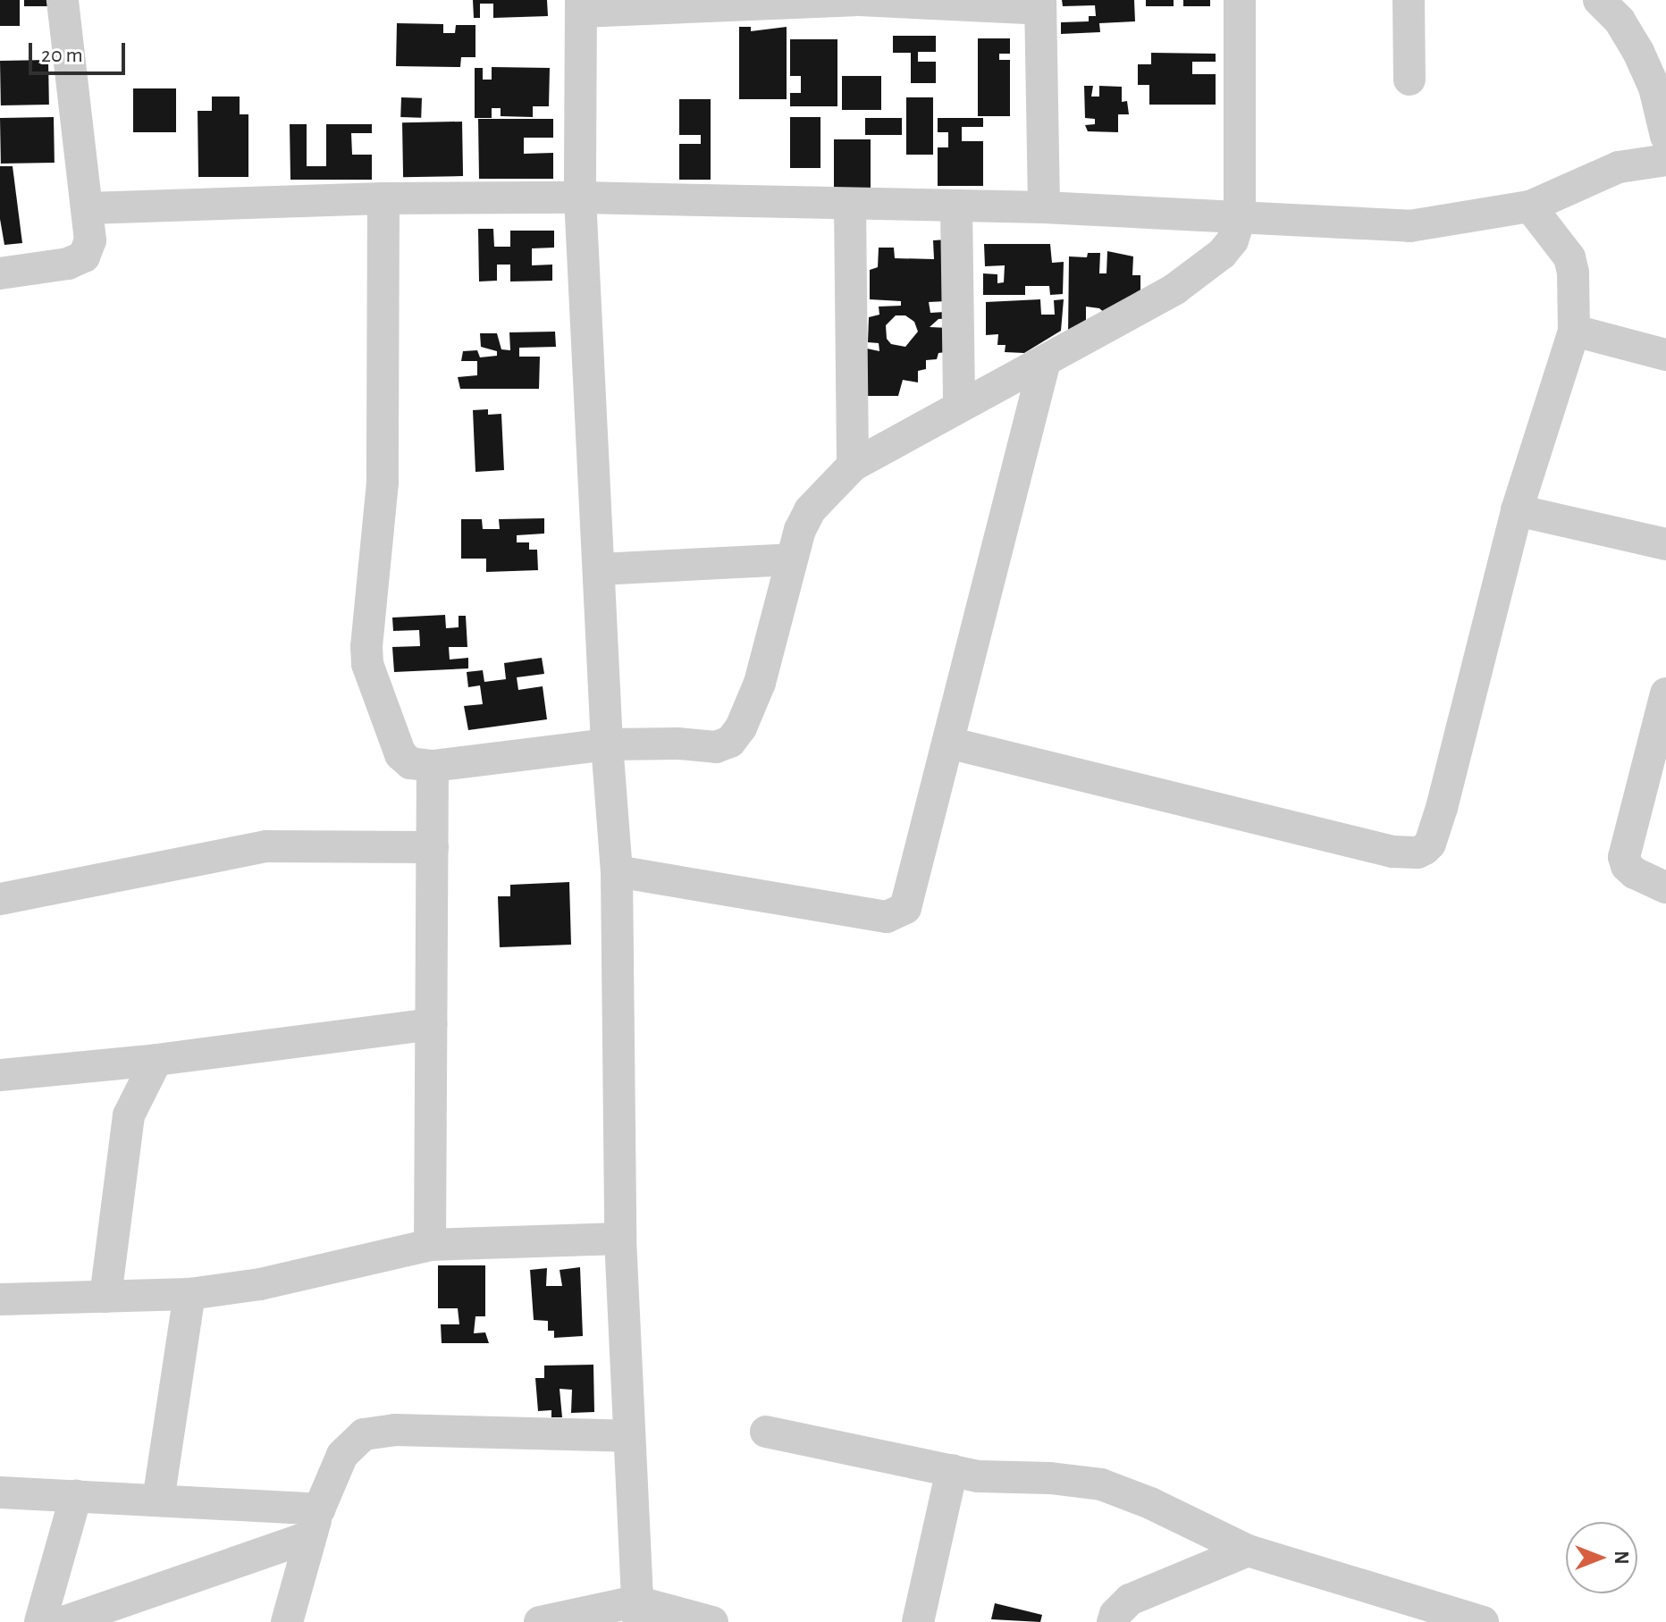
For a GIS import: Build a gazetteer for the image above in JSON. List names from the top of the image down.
{
  "scale_bar": "20 m",
  "north": "right"
}
